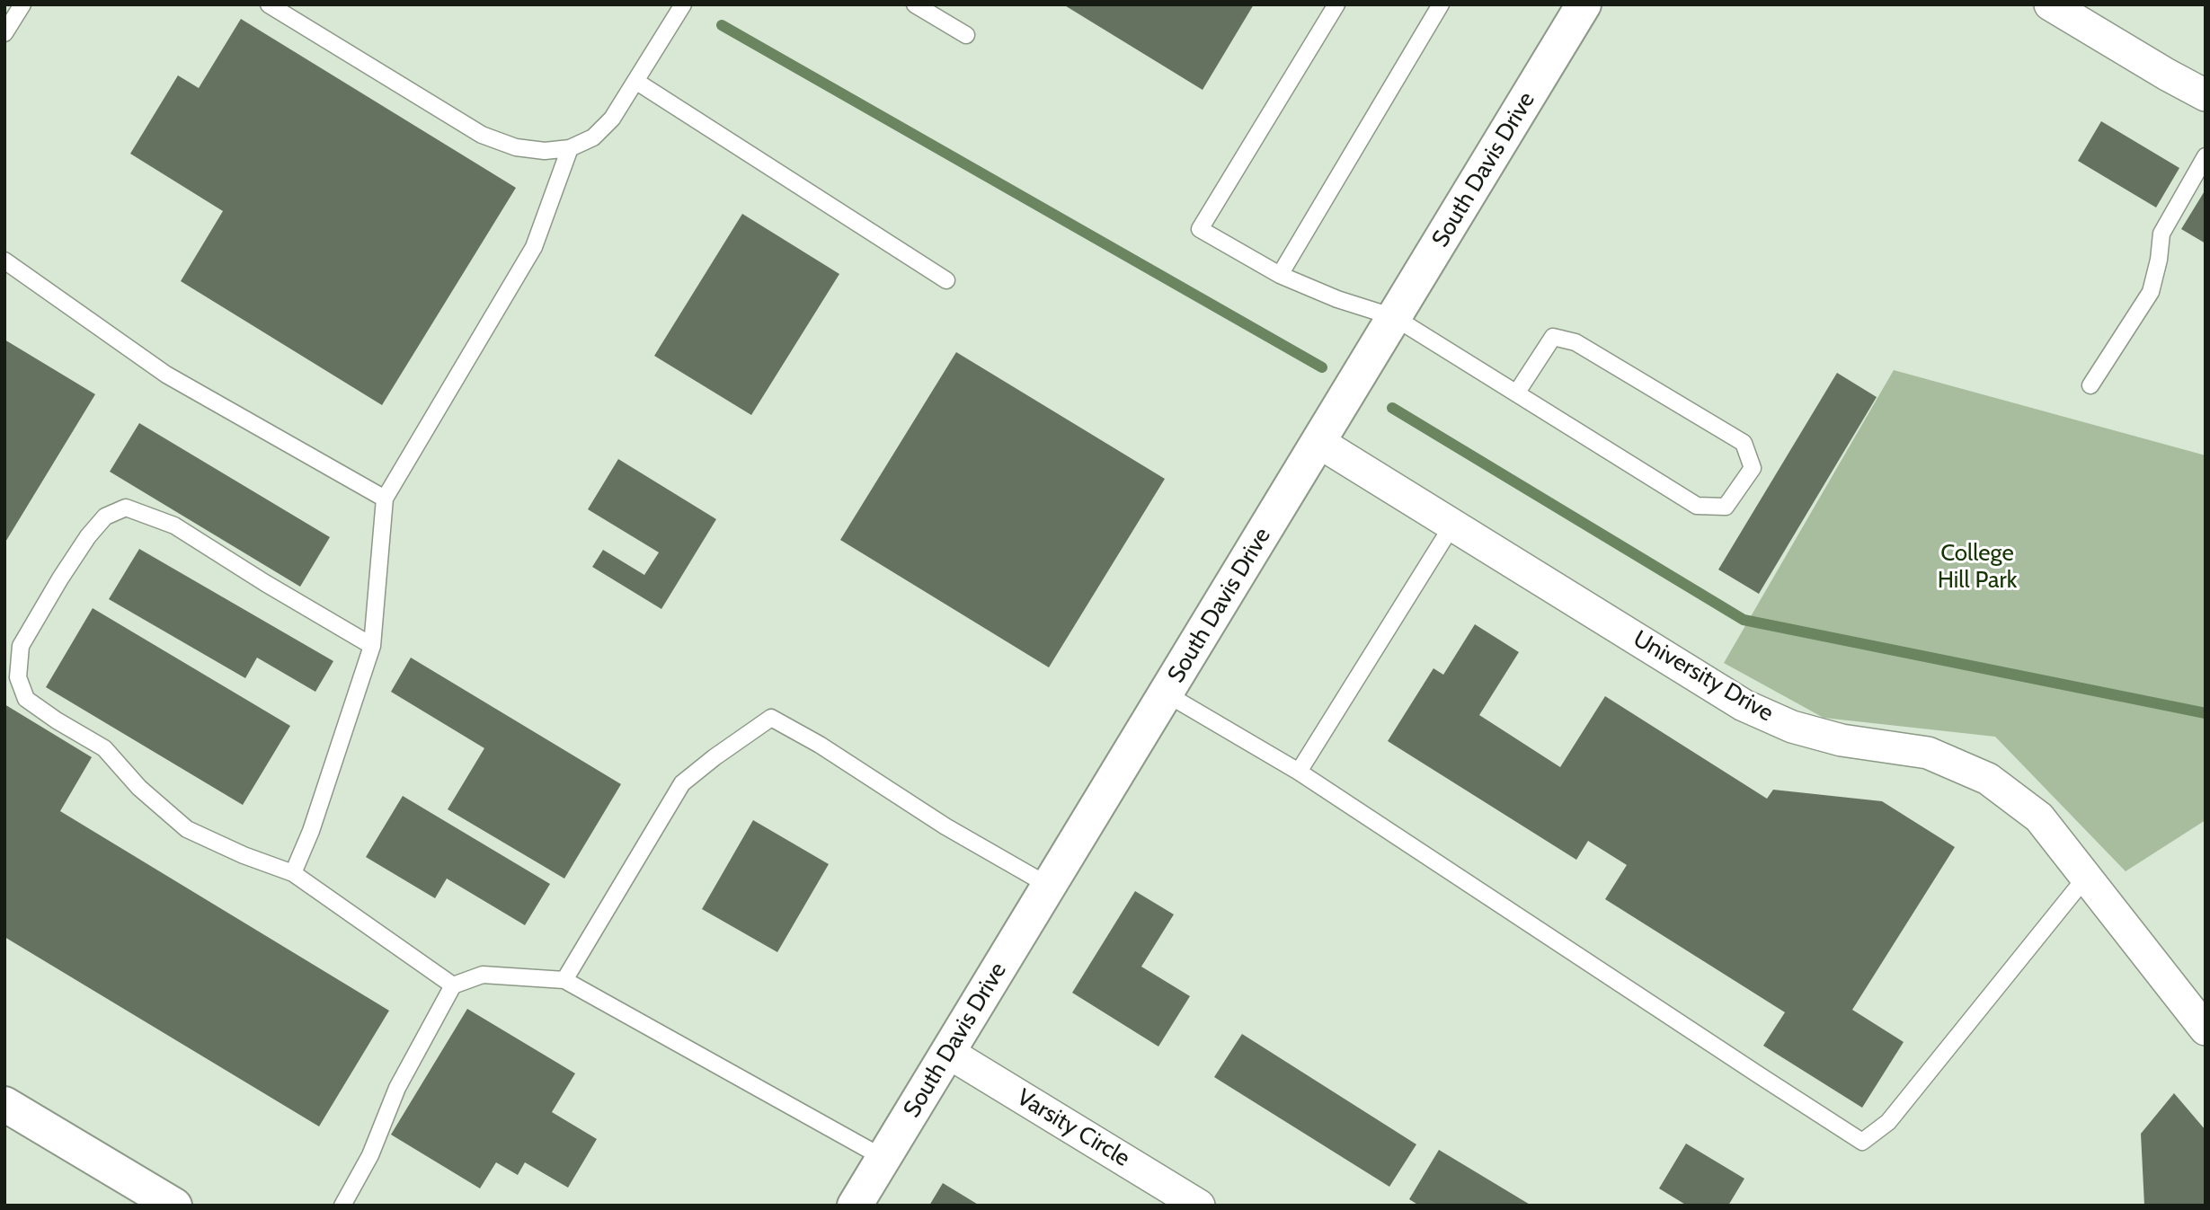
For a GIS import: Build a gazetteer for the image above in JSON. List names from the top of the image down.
{
  "streets": {
    "street": ["South Davis Drive", "University Drive", "Varsity Circle"]
  },
  "crossings": [
    ["South Davis Drive", "University Drive"],
    ["South Davis Drive", "Varsity Circle"]
  ],
  "parks": ["College Hill Park"]
}
